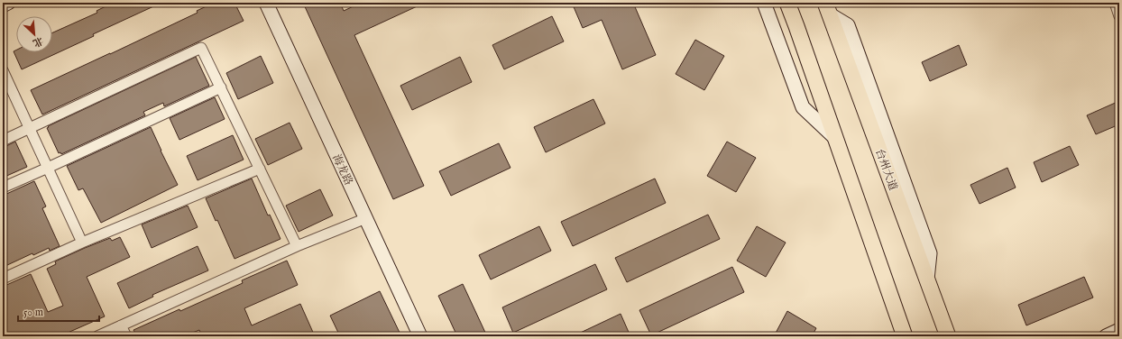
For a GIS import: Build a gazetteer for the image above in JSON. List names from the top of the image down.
{
  "streets": {
    "main road": ["台州大道"],
    "street": ["海龙路"]
  },
  "scale_bar": "50 m",
  "north": "bottom right"
}
